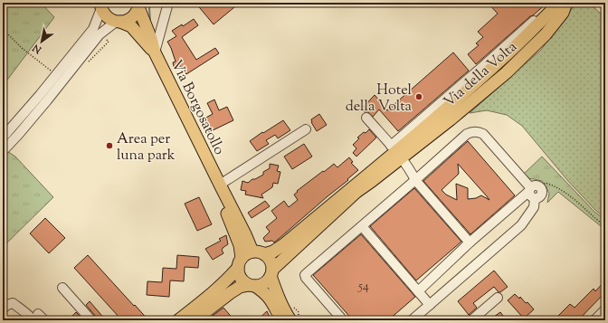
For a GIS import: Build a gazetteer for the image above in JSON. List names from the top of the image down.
{
  "streets": {
    "main road": ["Via della Volta", "Via Borgosatollo"]
  },
  "crossings": [
    ["Via della Volta", "Via Borgosatollo"]
  ],
  "places": ["Hotel della Volta", "Area per luna park"],
  "house_numbers": ["54"],
  "north": "bottom left"
}
